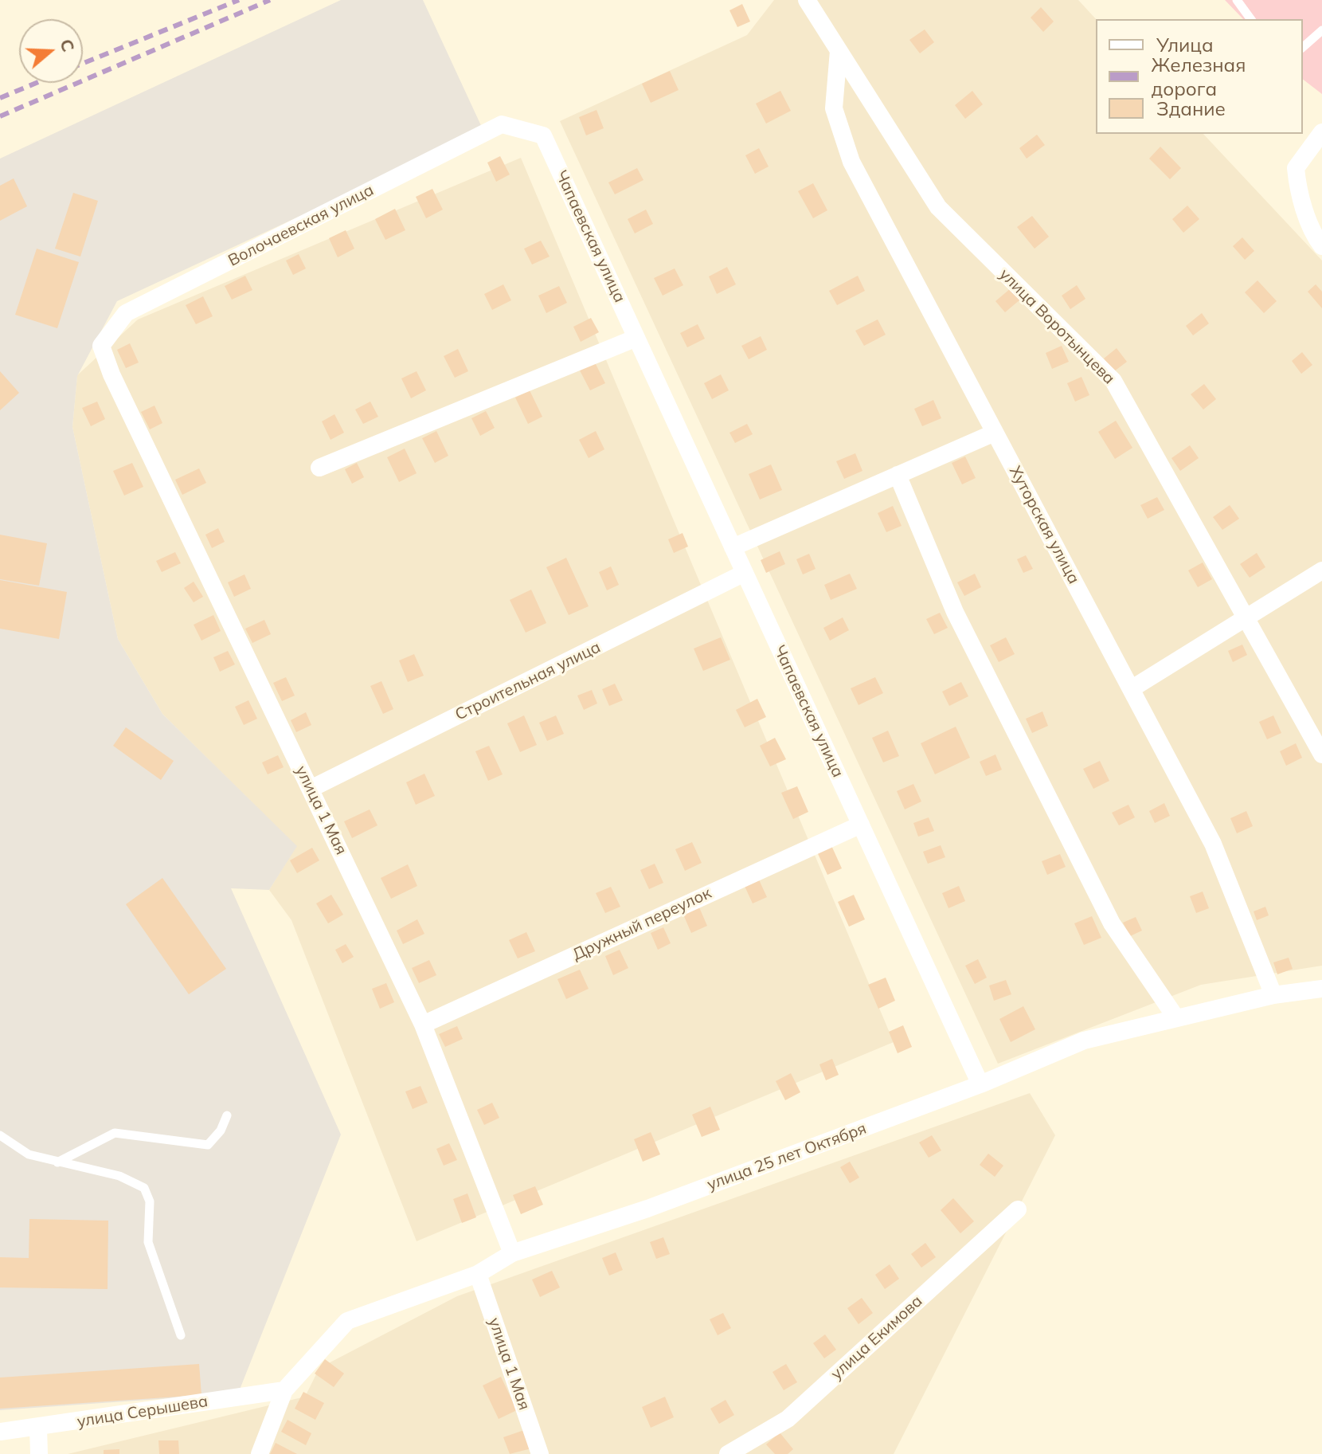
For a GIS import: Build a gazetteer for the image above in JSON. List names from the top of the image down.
{
  "streets": {
    "street": [
      "Волочаевская улица",
      "Чапаевская улица",
      "улица Воротынцева",
      "Хуторская улица",
      "Строительная улица",
      "улица 1 Мая",
      "Дружный переулок",
      "улица 25 лет Октября",
      "улица Екимова",
      "улица Серышева"
    ]
  },
  "crossings": [
    ["Волочаевская улица", "Чапаевская улица"],
    ["Волочаевская улица", "улица 1 Мая"],
    ["Чапаевская улица", "Строительная улица"],
    ["Чапаевская улица", "Дружный переулок"],
    ["Чапаевская улица", "улица 25 лет Октября"],
    ["улица Воротынцева", "Хуторская улица"],
    ["Хуторская улица", "улица 25 лет Октября"],
    ["Строительная улица", "улица 1 Мая"],
    ["улица 1 Мая", "Дружный переулок"],
    ["улица 1 Мая", "улица 25 лет Октября"],
    ["улица 25 лет Октября", "улица Серышева"]
  ],
  "legend": ["Улица", "Железная дорога", "Здание"],
  "north": "right"
}
